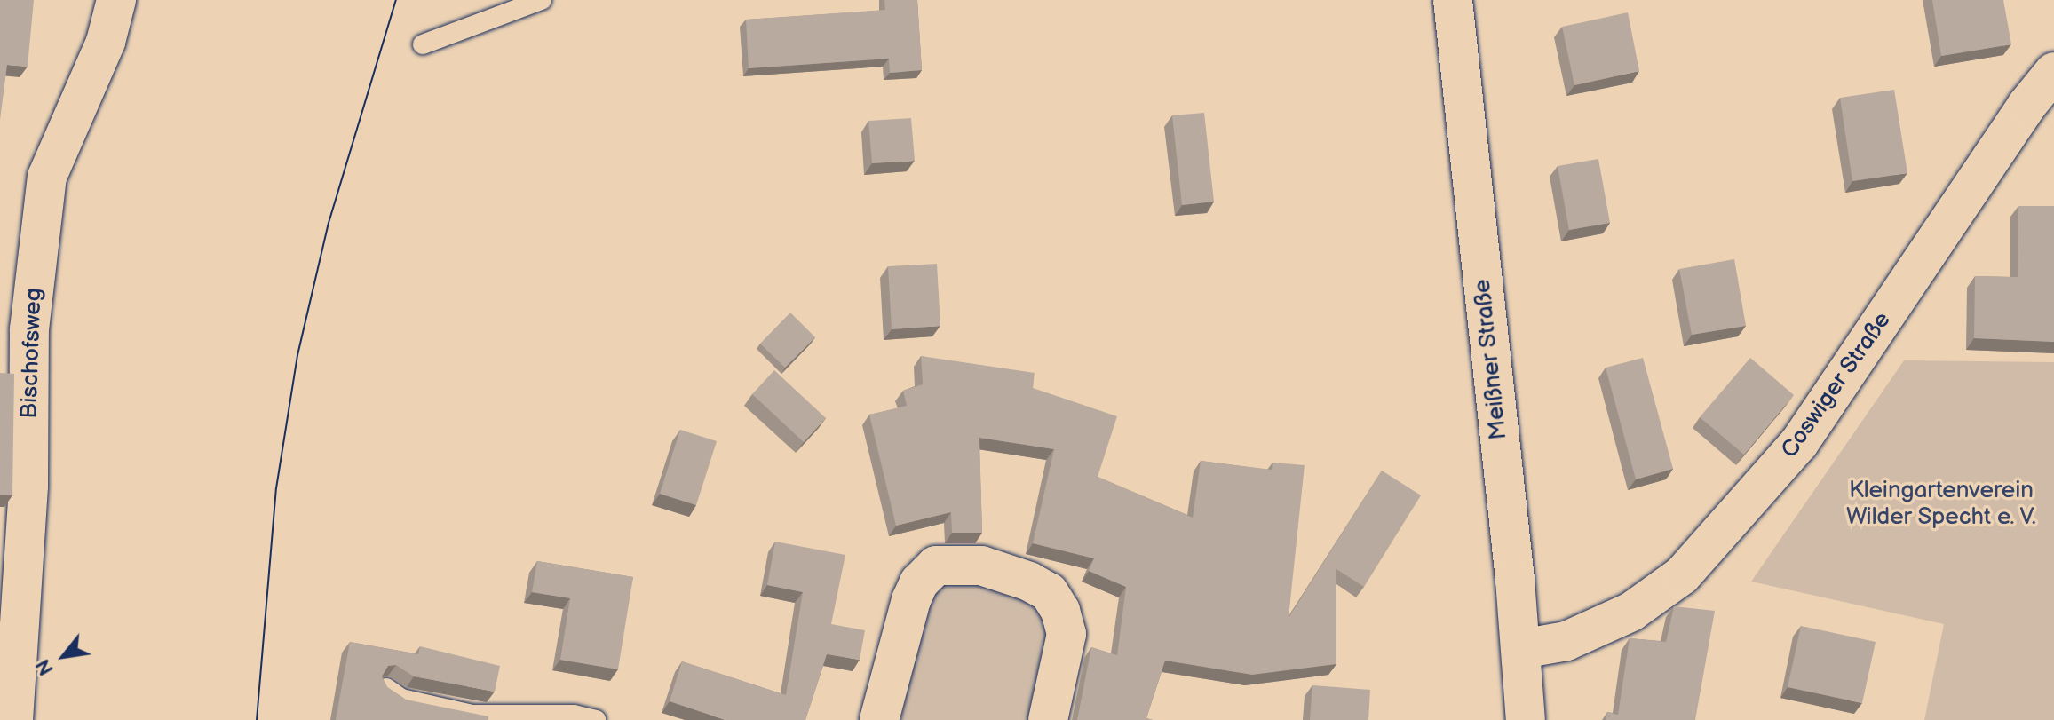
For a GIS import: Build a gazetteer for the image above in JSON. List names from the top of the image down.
{
  "streets": {
    "street": ["Bischofsweg", "Meißner Straße", "Coswiger Straße"]
  },
  "crossings": [
    ["Meißner Straße", "Coswiger Straße"]
  ],
  "parks": ["Kleingartenverein Wilder Specht e. V."],
  "north": "bottom left"
}
